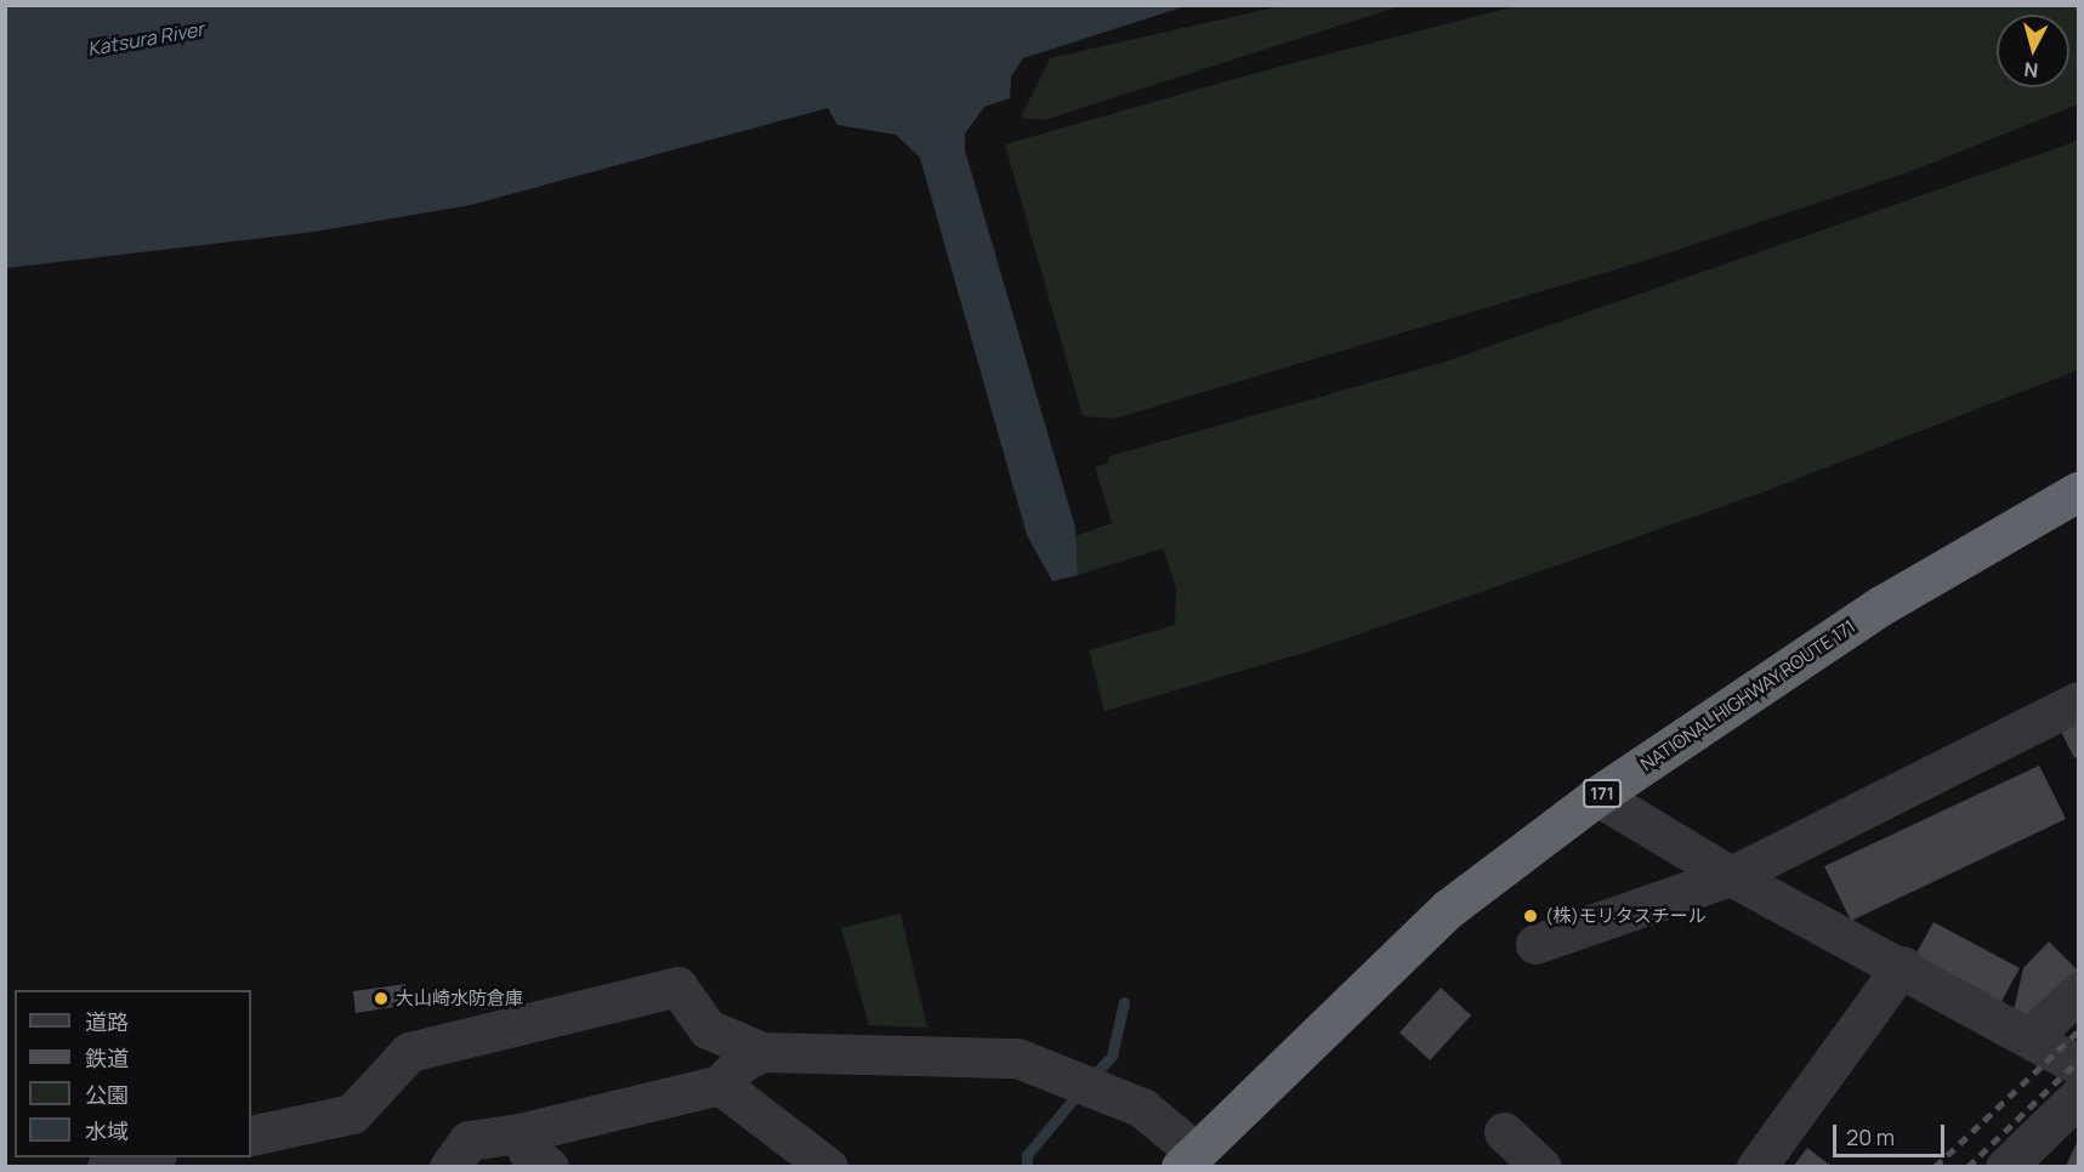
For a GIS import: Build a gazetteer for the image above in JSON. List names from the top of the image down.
{
  "streets": {
    "highway": ["NATIONAL HIGHWAY ROUTE 171", "171"]
  },
  "water": ["Katsura River"],
  "places": ["(株)モリタスチール", "大山崎水防倉庫"],
  "legend": [
    "道路",
    "鉄道",
    "公園",
    "水域"
  ],
  "scale_bar": "20 m",
  "north": "bottom"
}
